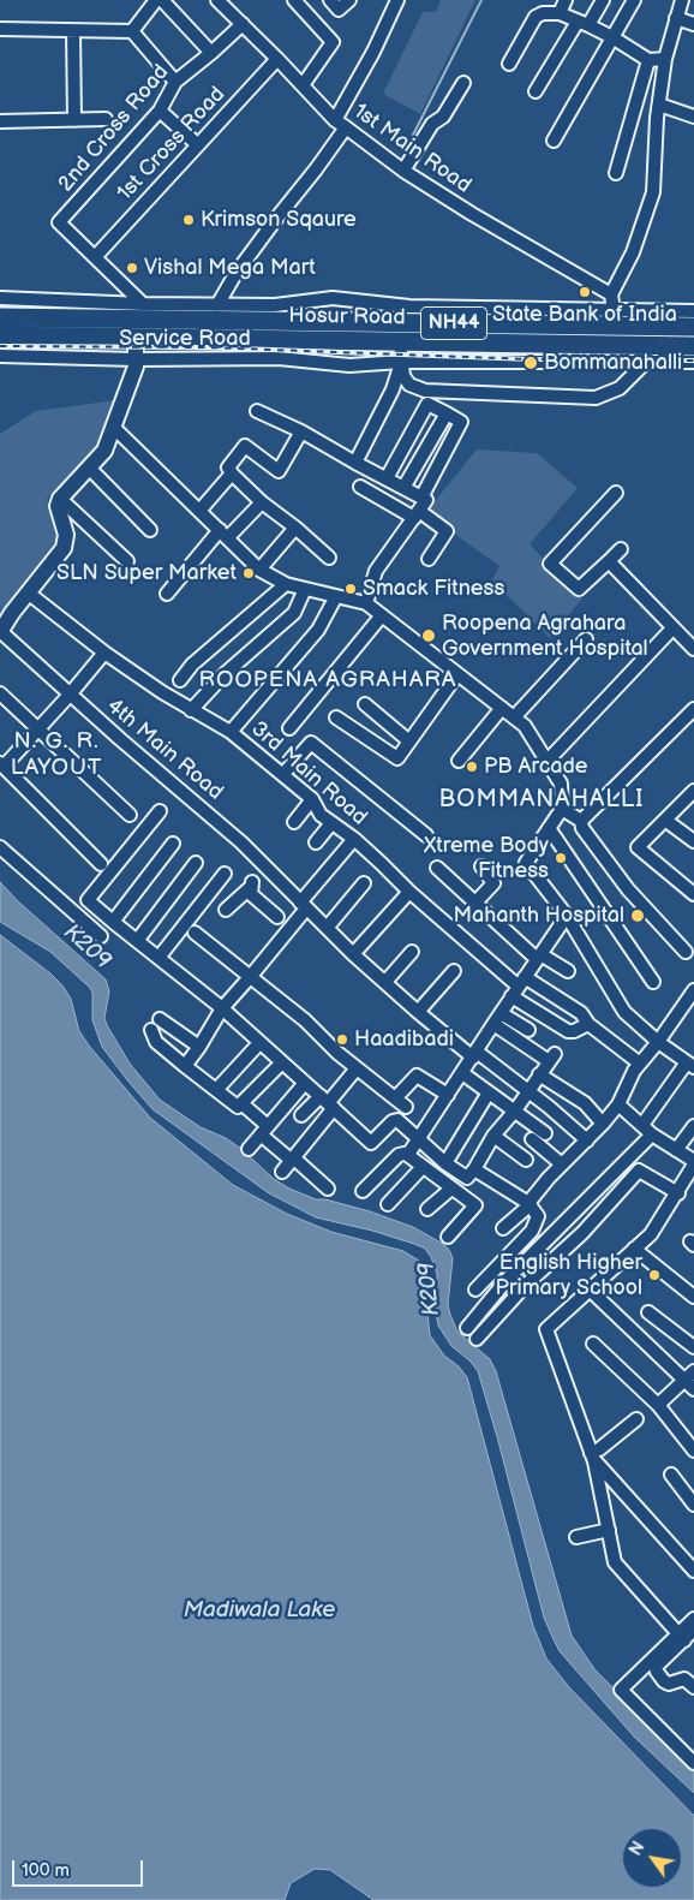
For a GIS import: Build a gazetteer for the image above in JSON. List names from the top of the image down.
{
  "streets": {
    "highway": ["Hosur Road", "NH44"],
    "street": [
      "2nd Cross Road",
      "1st Cross Road",
      "1st Main Road",
      "Service Road",
      "4th Main Road",
      "3rd Main Road"
    ]
  },
  "crossings": [
    ["2nd Cross Road", "1st Cross Road"],
    ["2nd Cross Road", "1st Main Road"],
    ["1st Cross Road", "1st Main Road"],
    ["Hosur Road", "Service Road"]
  ],
  "districts": ["ROOPENA AGRAHARA", "N. G. R. LAYOUT", "BOMMANAHALLI"],
  "water": ["K209", "Madiwala Lake"],
  "places": [
    "Krimson Sqaure",
    "Vishal Mega Mart",
    "State Bank of India",
    "Bommanahalli",
    "SLN Super Market",
    "Smack Fitness",
    "Roopena Agrahara Government Hospital",
    "PB Arcade",
    "Xtreme Body Fitness",
    "Mahanth Hospital",
    "Haadibadi",
    "English Higher Primary School"
  ],
  "scale_bar": "100 m",
  "north": "top left"
}
